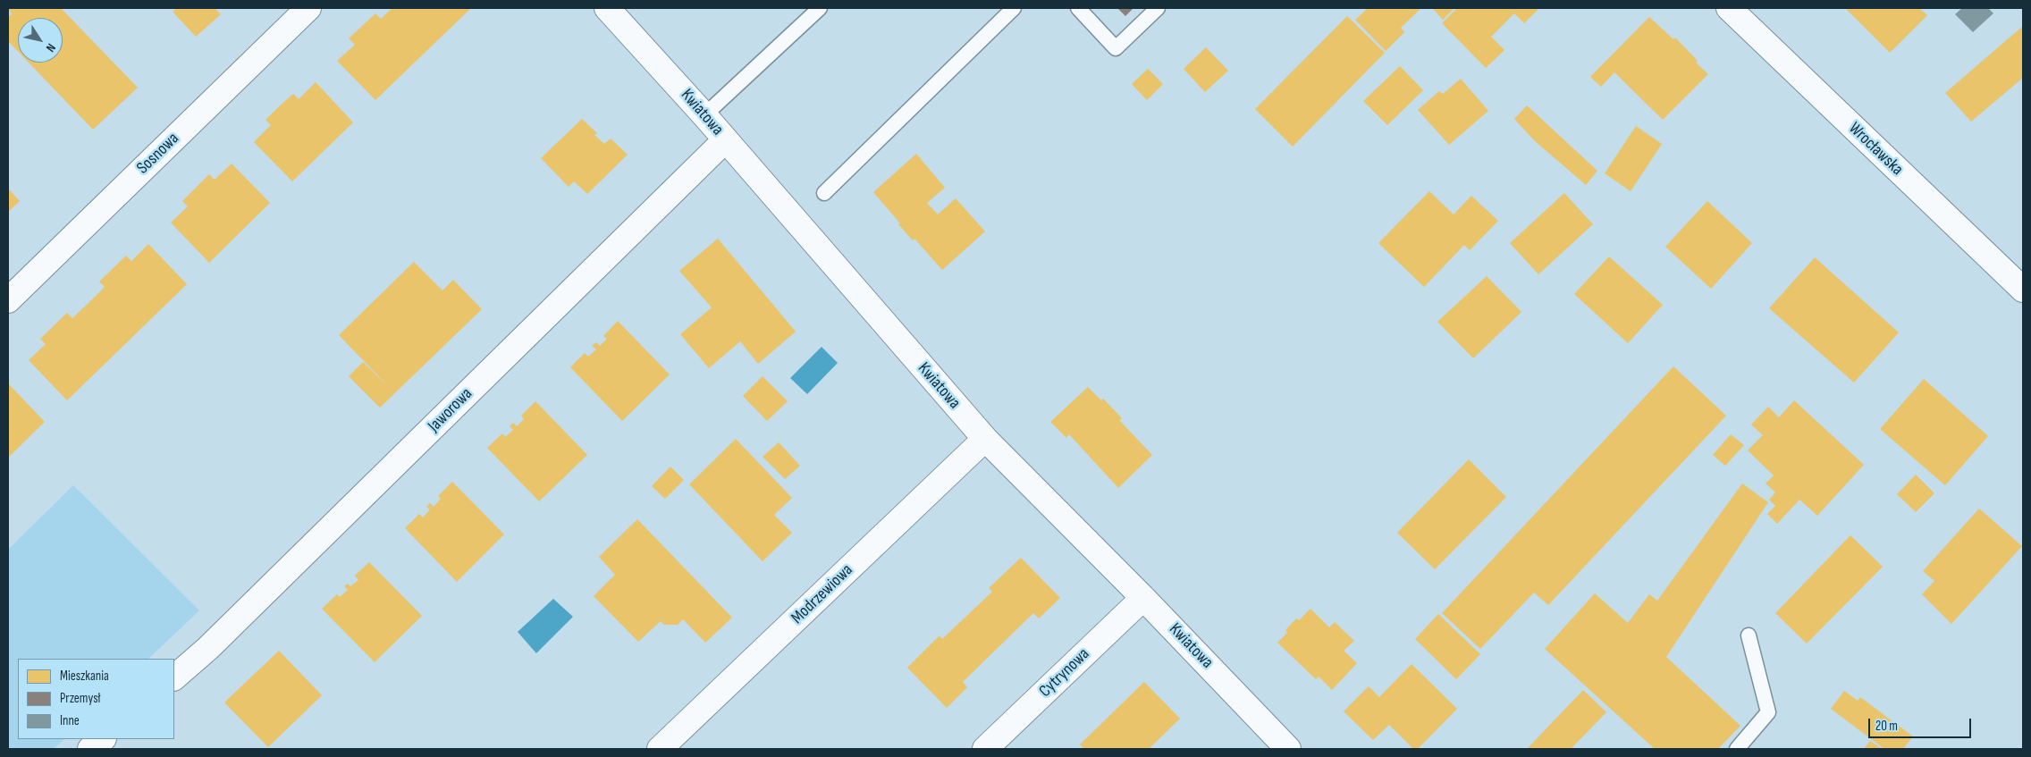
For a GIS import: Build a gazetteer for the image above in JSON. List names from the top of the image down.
{
  "streets": {
    "street": [
      "Kwiatowa",
      "Wrocławska",
      "Sosnowa",
      "Jaworowa",
      "Modrzewiowa",
      "Cytrynowa"
    ]
  },
  "crossings": [
    ["Kwiatowa", "Jaworowa"],
    ["Kwiatowa", "Modrzewiowa"],
    ["Kwiatowa", "Cytrynowa"]
  ],
  "legend": ["Mieszkania", "Przemysł", "Inne"],
  "scale_bar": "20 m",
  "north": "bottom right"
}
